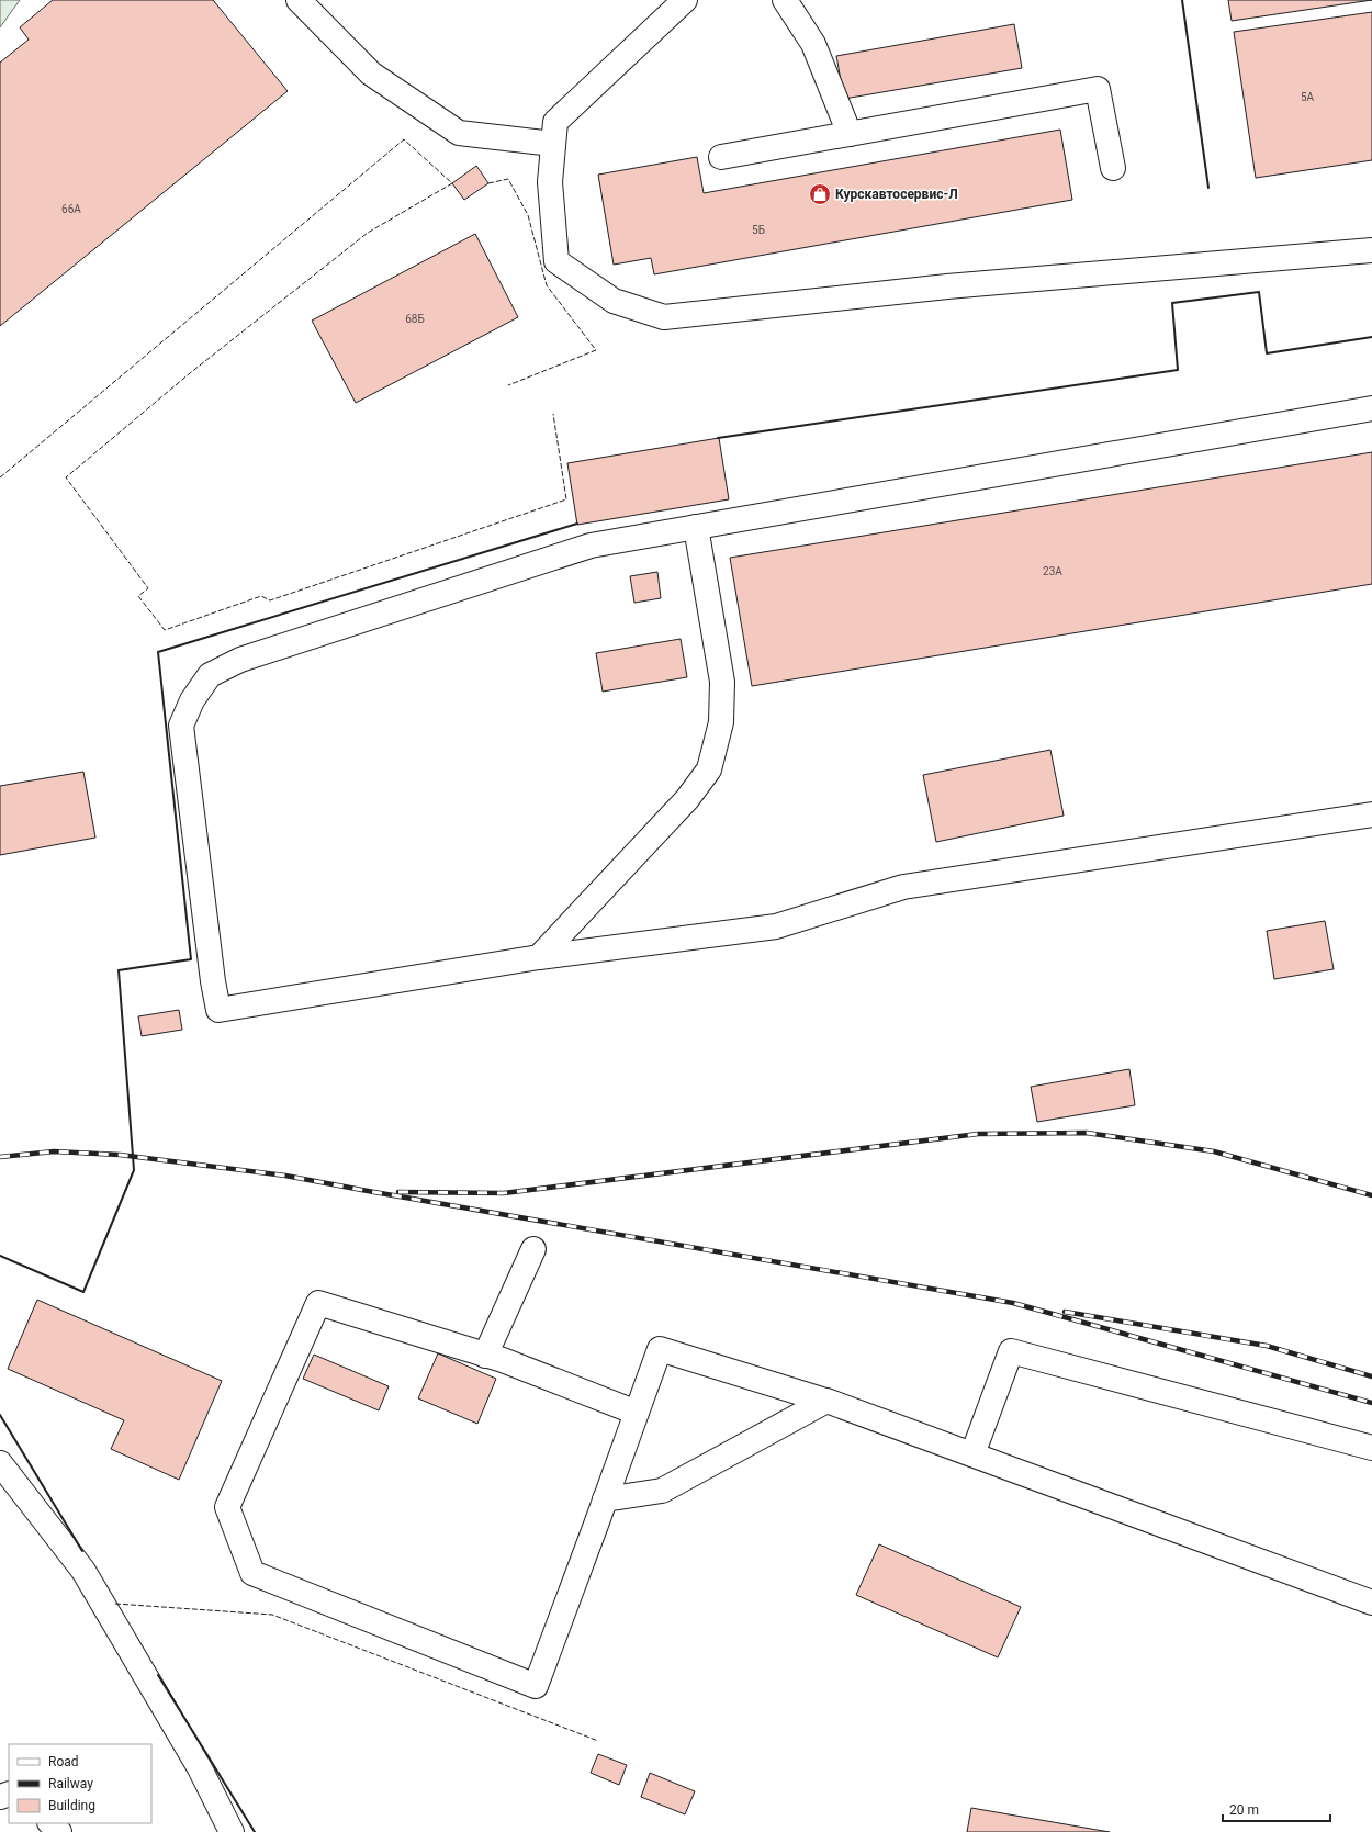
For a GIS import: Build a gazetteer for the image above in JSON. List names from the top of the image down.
{
  "places": {
    "shop": ["Курскавтосервис-Л"]
  },
  "house_numbers": [
    "5А",
    "66А",
    "5Б",
    "68Б",
    "23А"
  ],
  "legend": ["Road", "Railway", "Building"],
  "scale_bar": "20 m"
}
